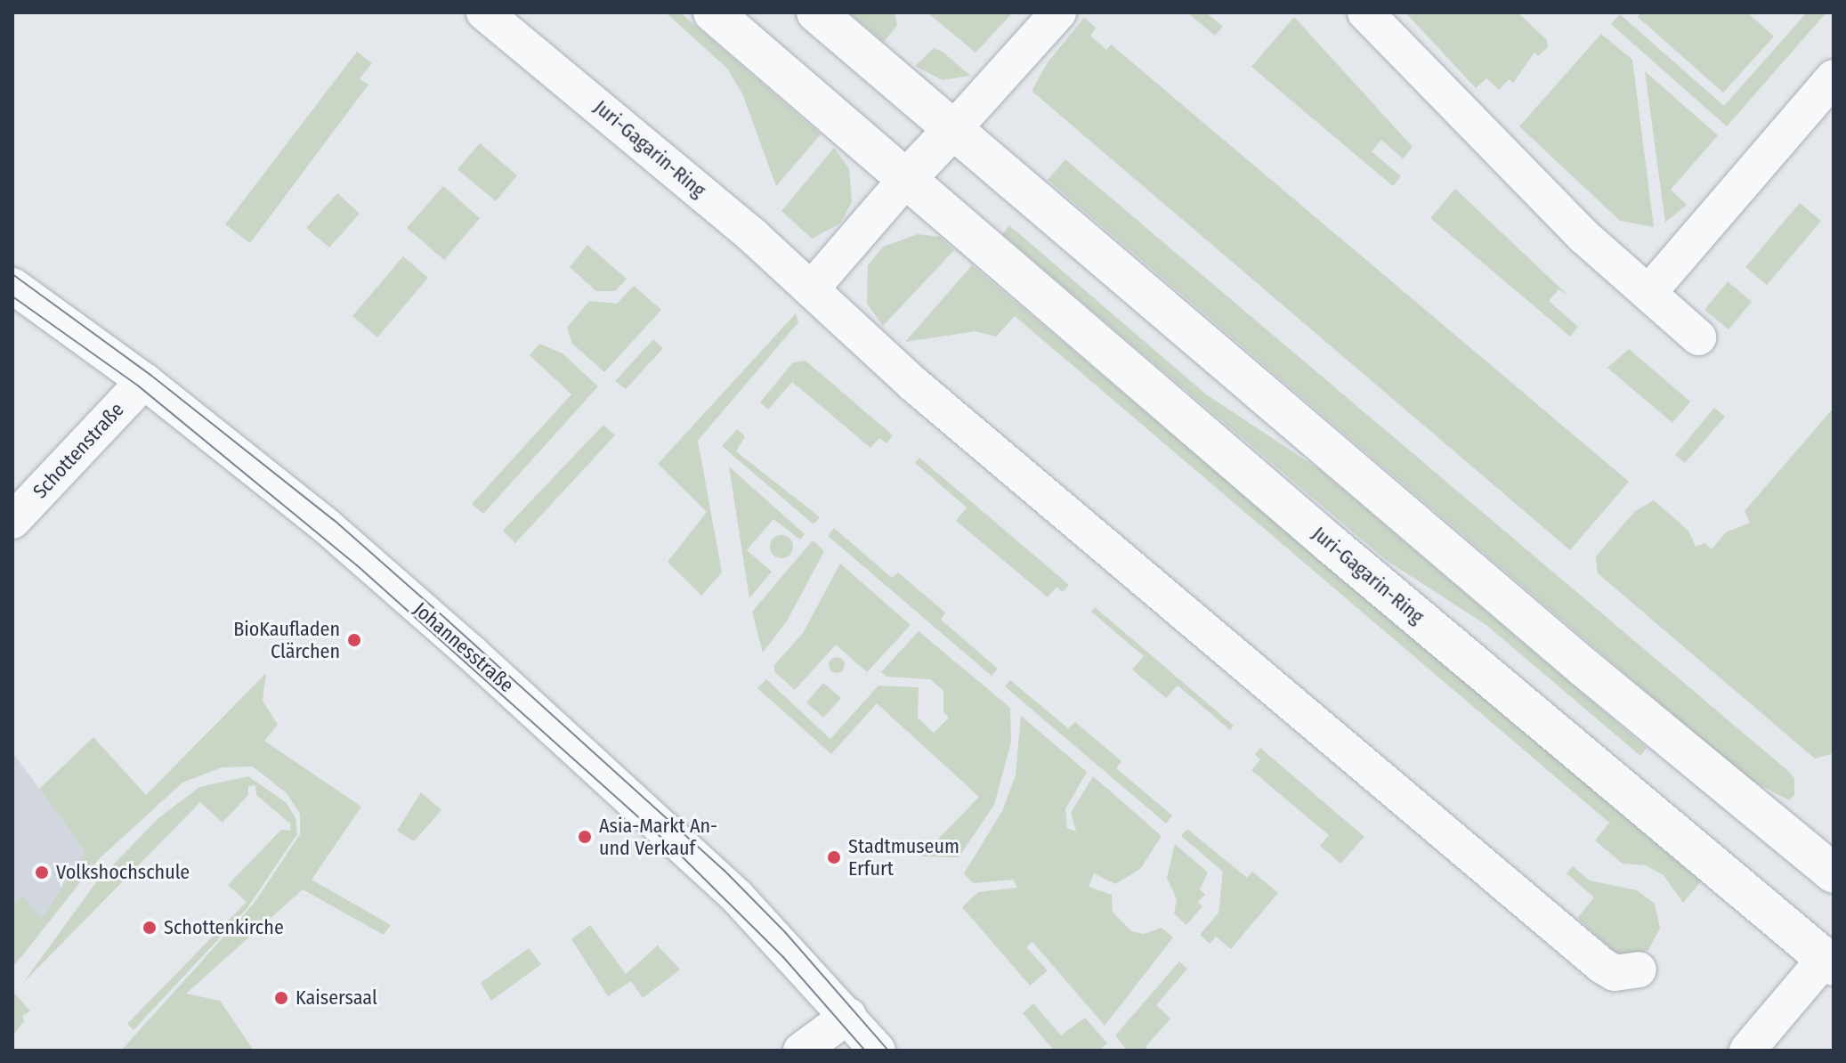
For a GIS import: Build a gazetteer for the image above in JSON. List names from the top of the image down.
{
  "streets": {
    "street": ["Juri-Gagarin-Ring", "Schottenstraße", "Johannesstraße"]
  },
  "crossings": [
    ["Schottenstraße", "Johannesstraße"]
  ],
  "places": [
    "BioKaufladen Clärchen",
    "Asia-Markt An- und Verkauf",
    "Stadtmuseum Erfurt",
    "Volkshochschule",
    "Schottenkirche",
    "Kaisersaal"
  ]
}
